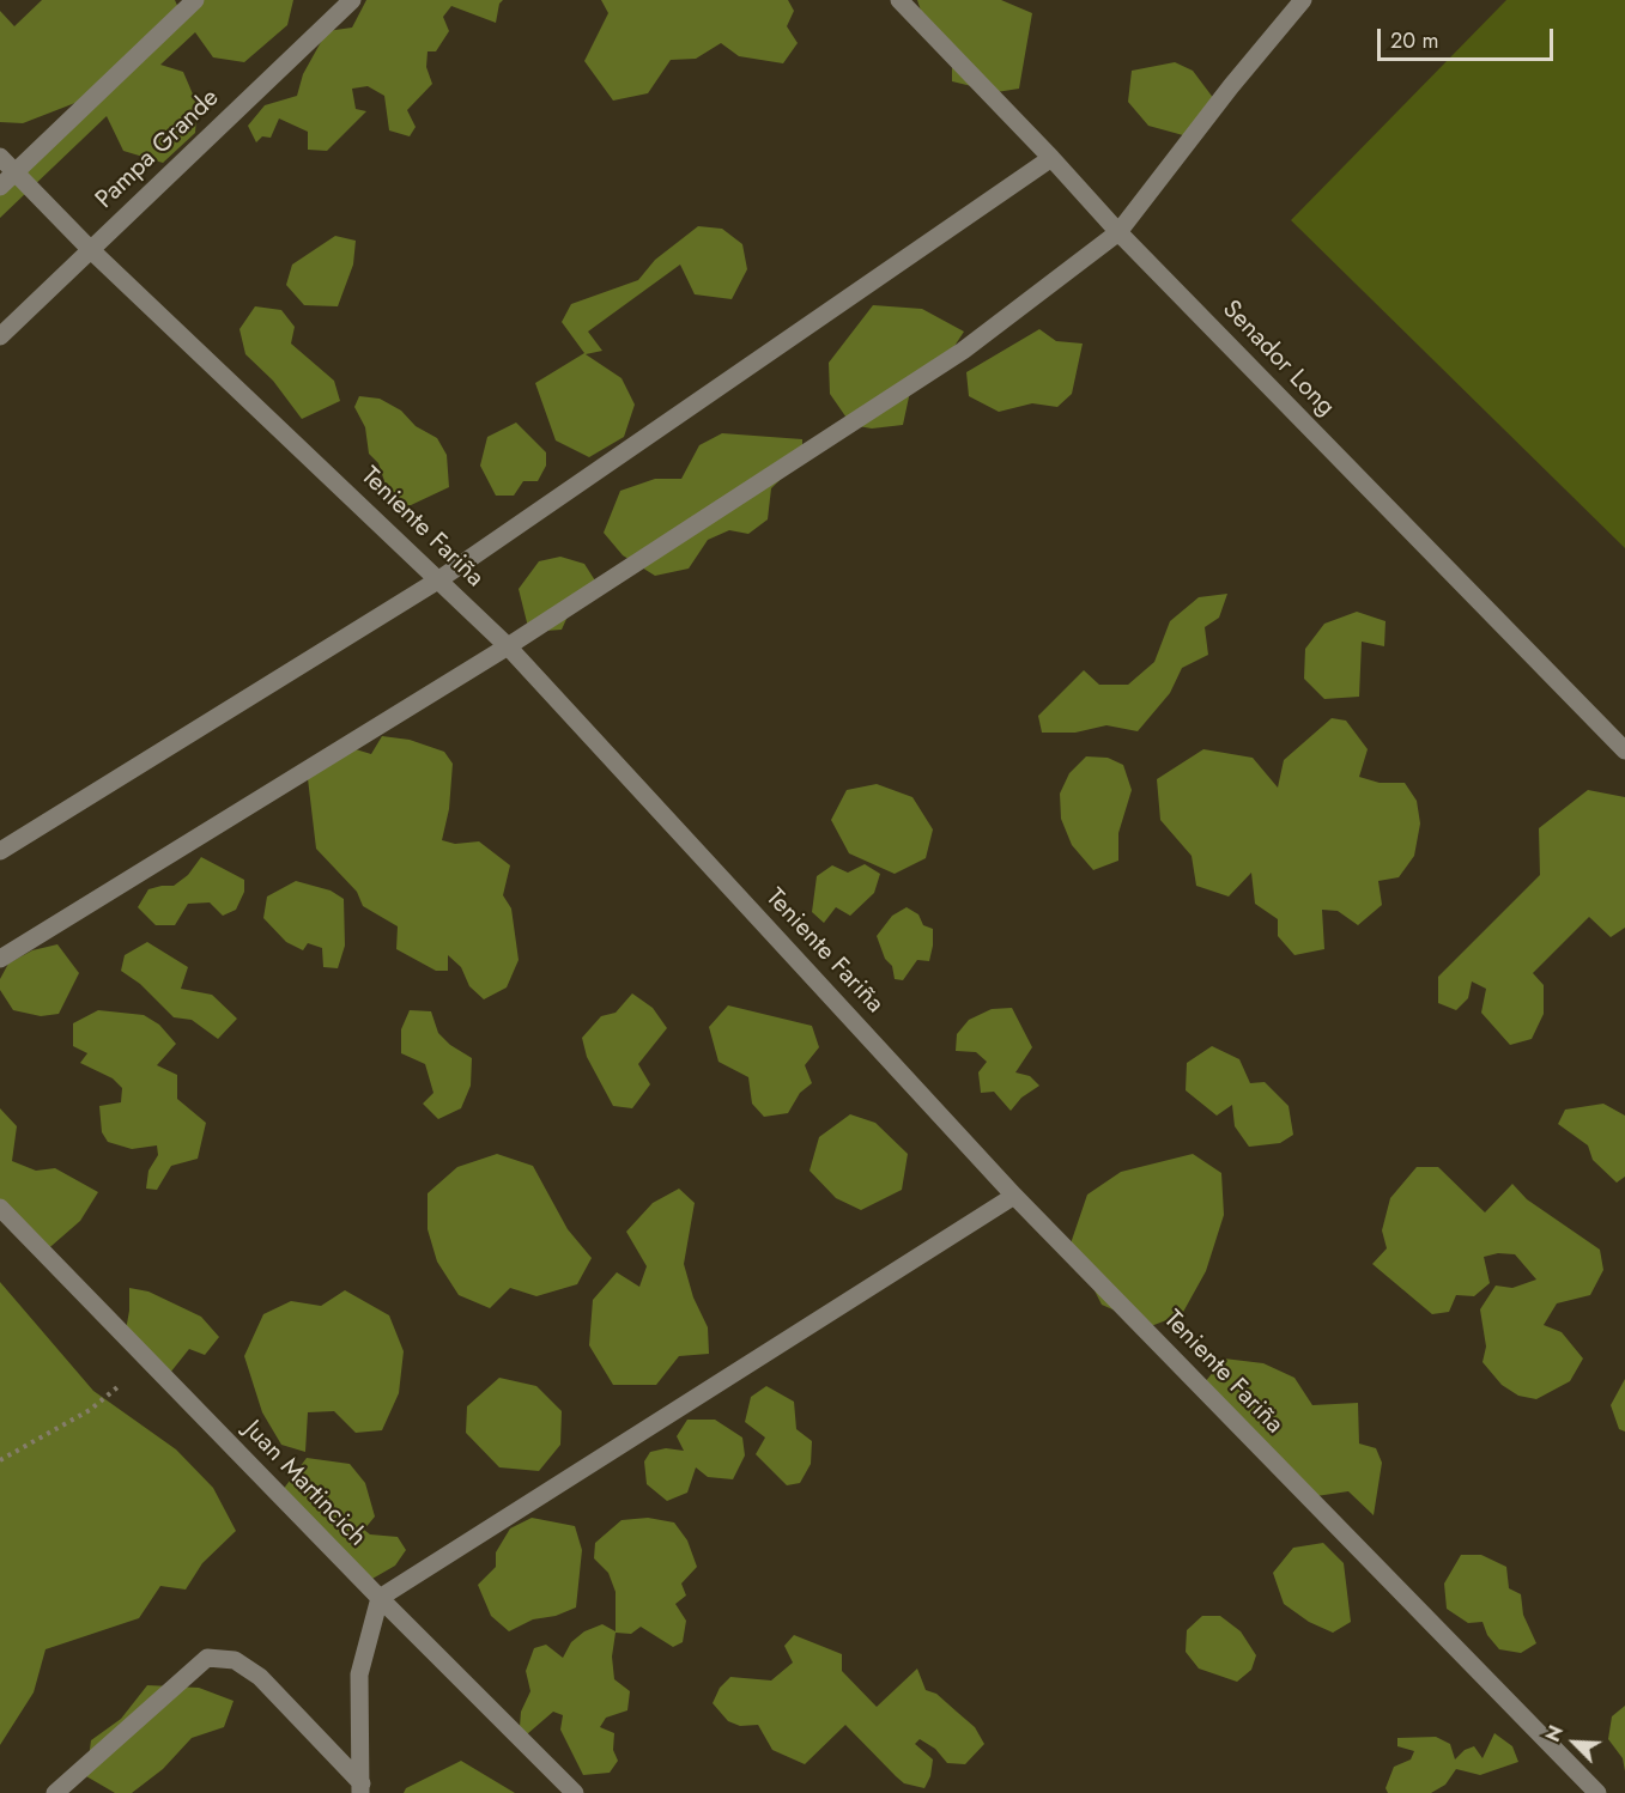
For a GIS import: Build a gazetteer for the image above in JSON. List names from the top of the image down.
{
  "streets": {
    "street": [
      "Pampa Grande",
      "Senador Long",
      "Teniente Fariña",
      "Juan Martincich"
    ]
  },
  "crossings": [
    ["Pampa Grande", "Teniente Fariña"]
  ],
  "scale_bar": "20 m",
  "north": "top left"
}
